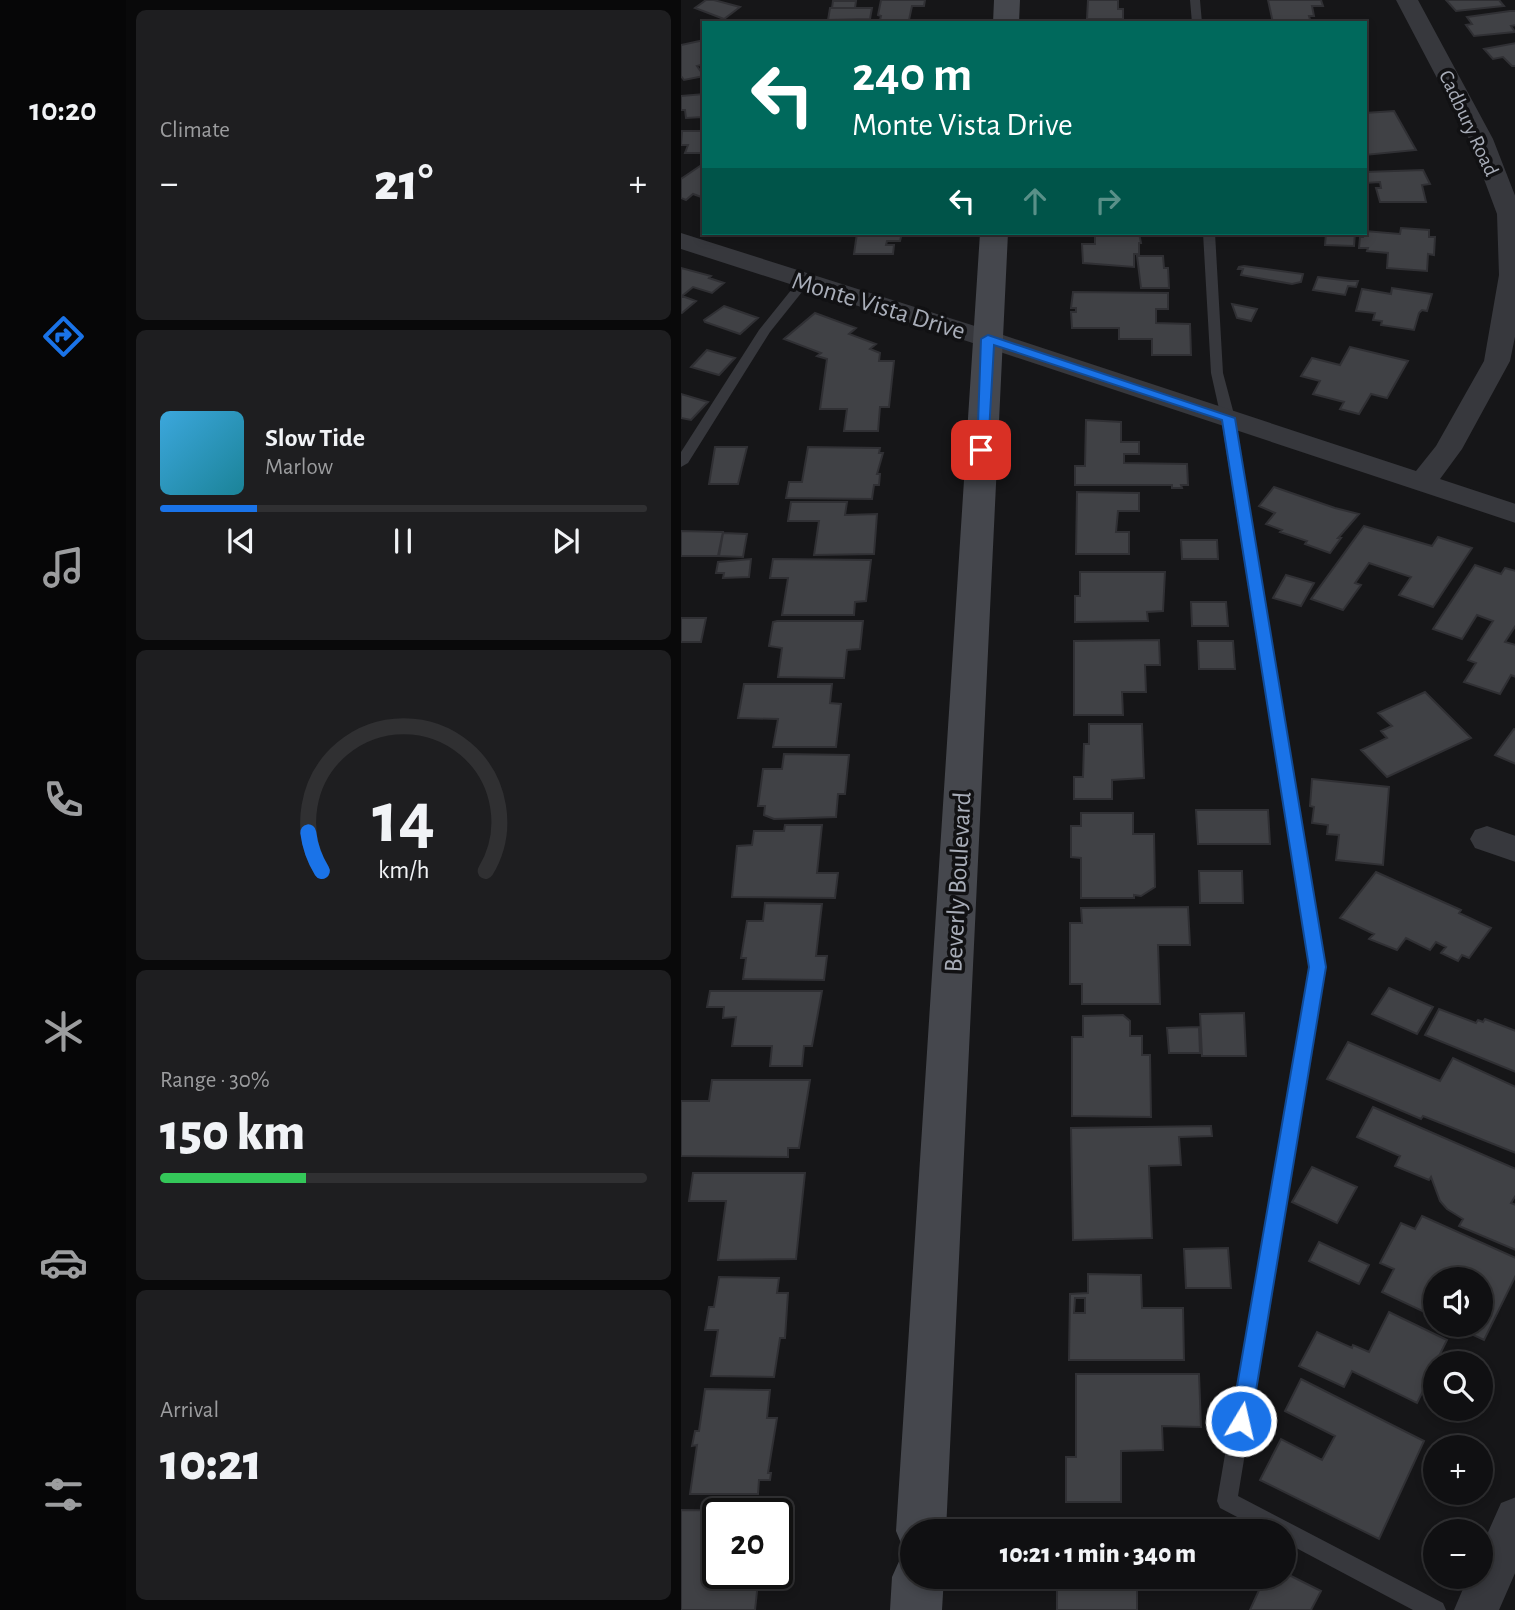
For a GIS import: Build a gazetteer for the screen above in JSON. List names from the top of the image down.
{
  "streets": {
    "main road": ["Beverly Boulevard"],
    "street": ["Cadbury Road", "Monte Vista Drive"]
  },
  "crossings": [
    ["Cadbury Road", "Monte Vista Drive"],
    ["Monte Vista Drive", "Beverly Boulevard"]
  ],
  "page": {
    "tabs": "10:20",
    "tile": [
      "Climate",
      ["Range · 30%", "150 km"],
      ["Arrival", "10:21"]
    ],
    "turn": ["240 m", "Monte Vista Drive"],
    "heat": ["−", "21°", "+"],
    "song": ["Slow Tide", "Marlow"],
    "map_buttons": ["+", "−"],
    "limit": "20",
    "trip": "10:21 · 1 min · 340 m",
    "gauge": ["14", "km/h"]
  }
}
